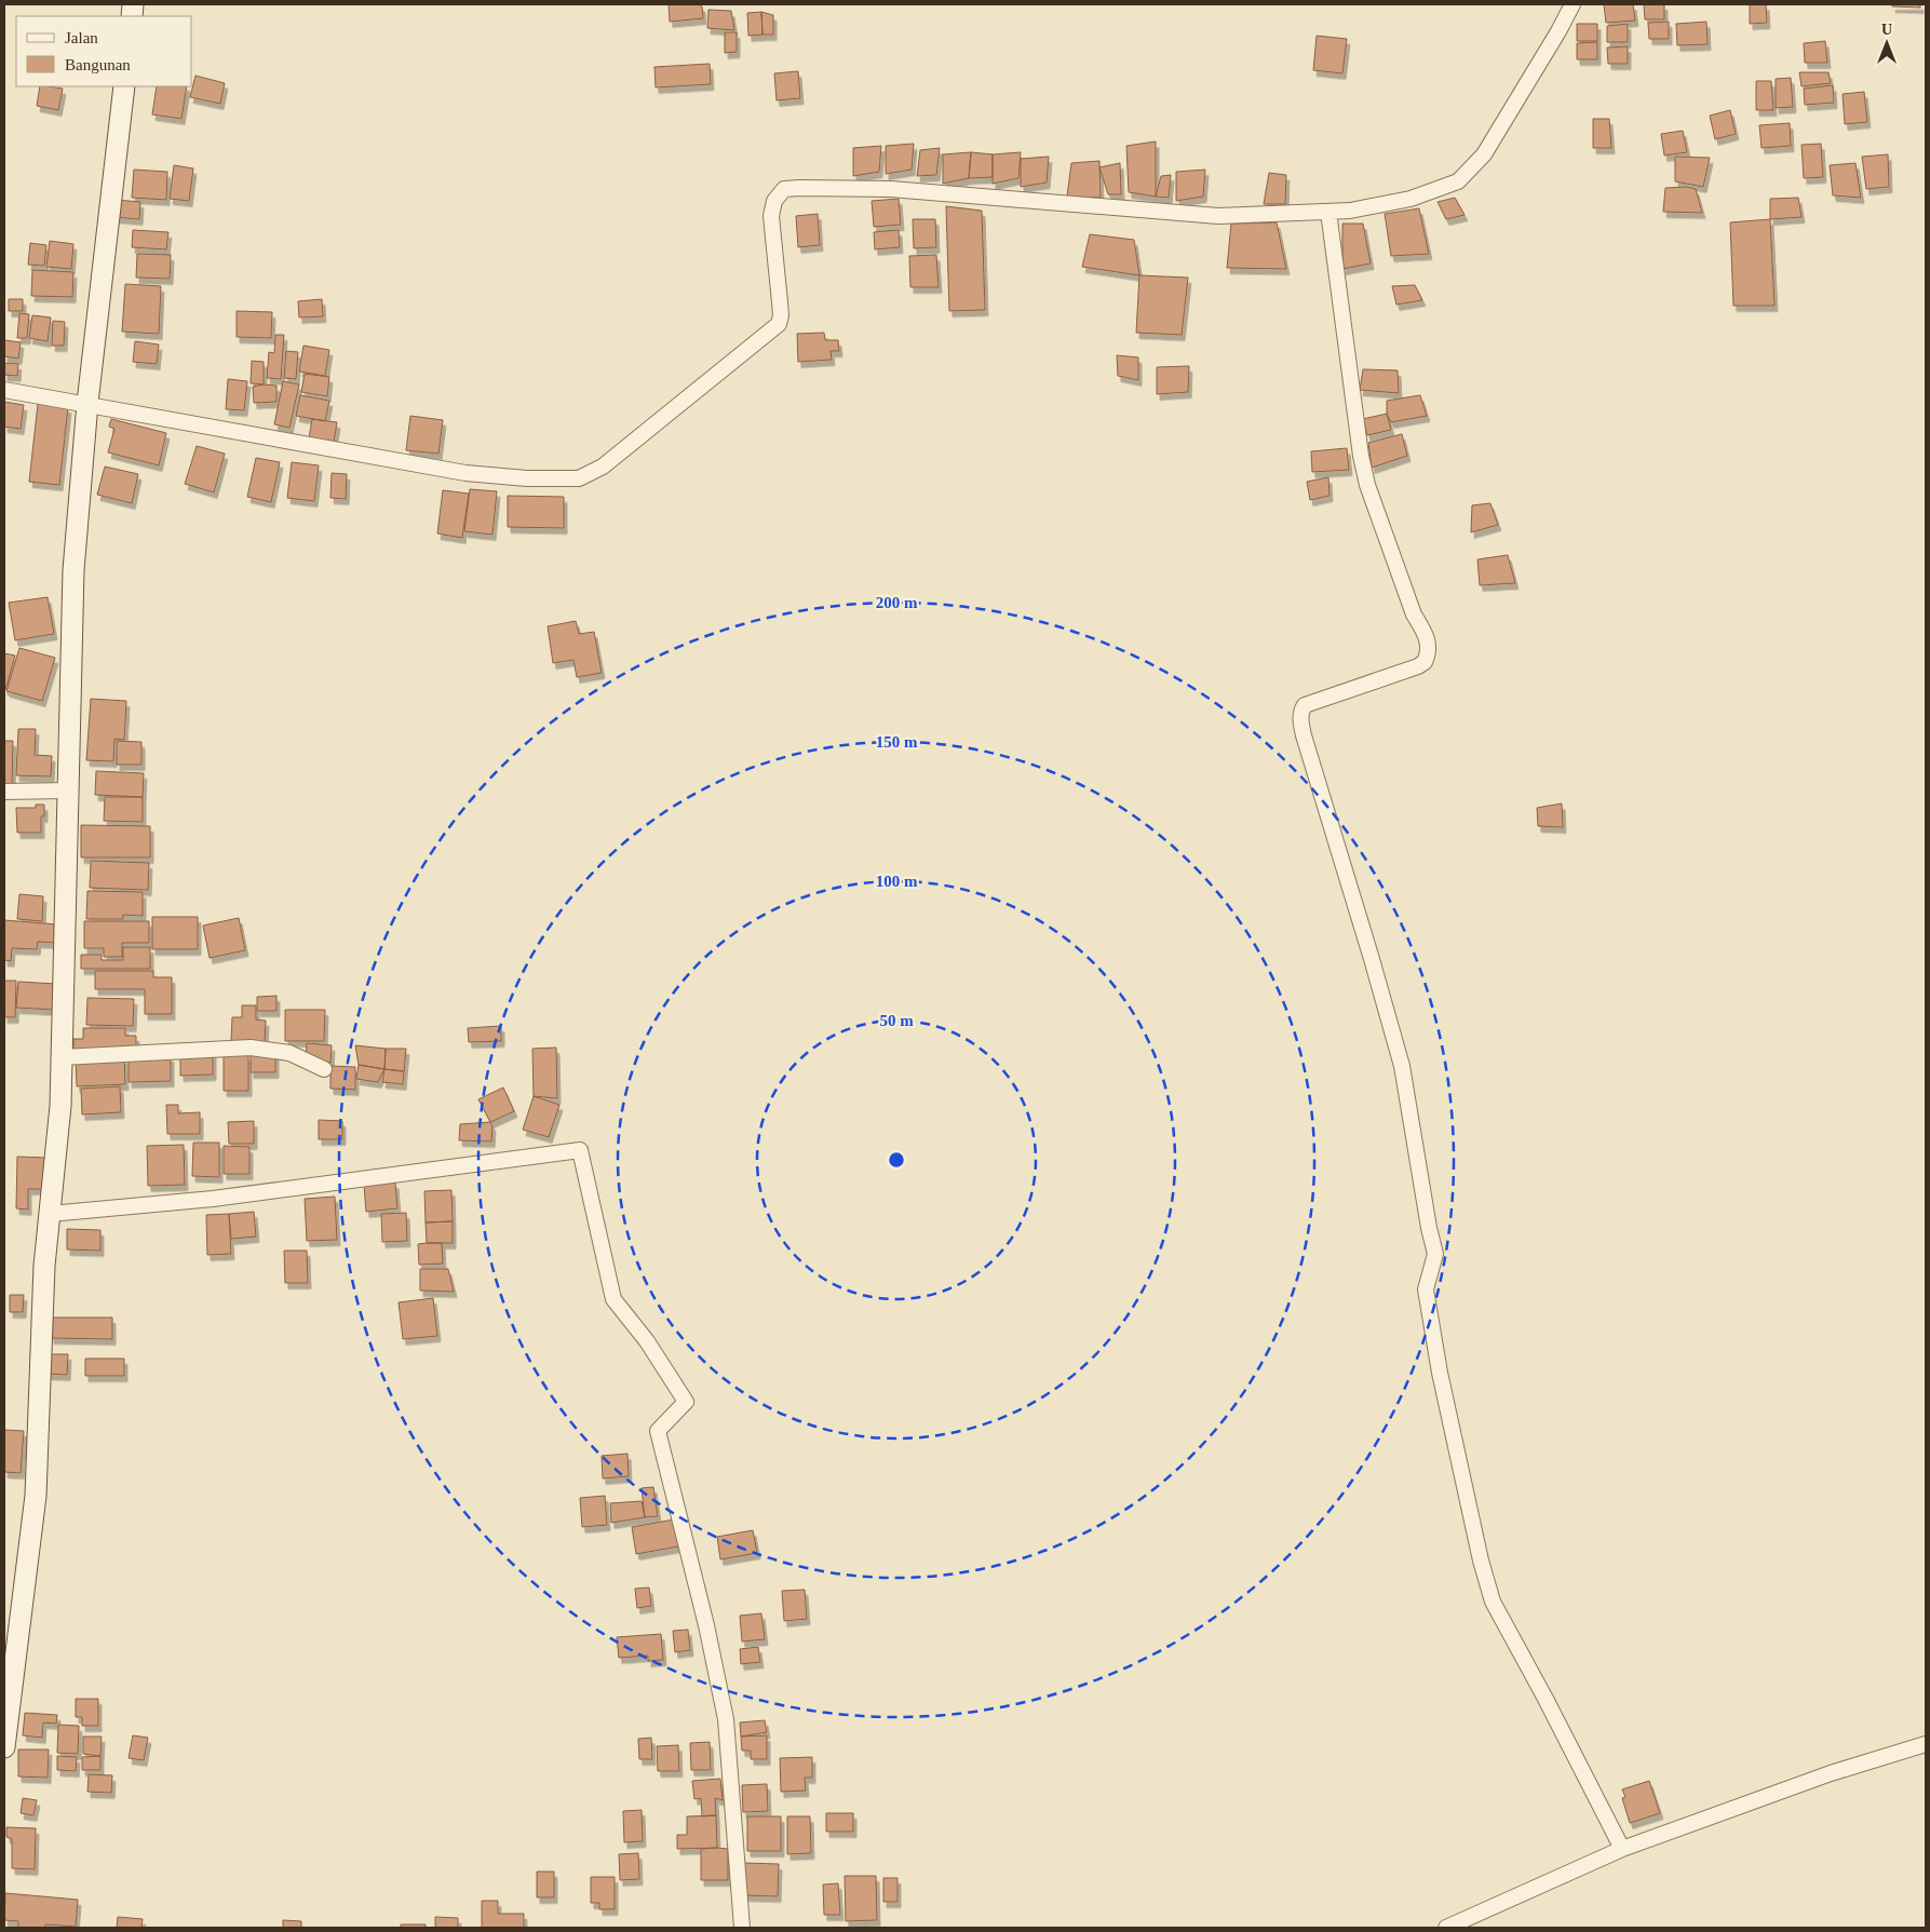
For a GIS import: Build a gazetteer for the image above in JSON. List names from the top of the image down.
{
  "legend": ["Jalan", "Bangunan"],
  "north": "top",
  "rings": [
    "200 m",
    "150 m",
    "100 m",
    "50 m"
  ]
}
